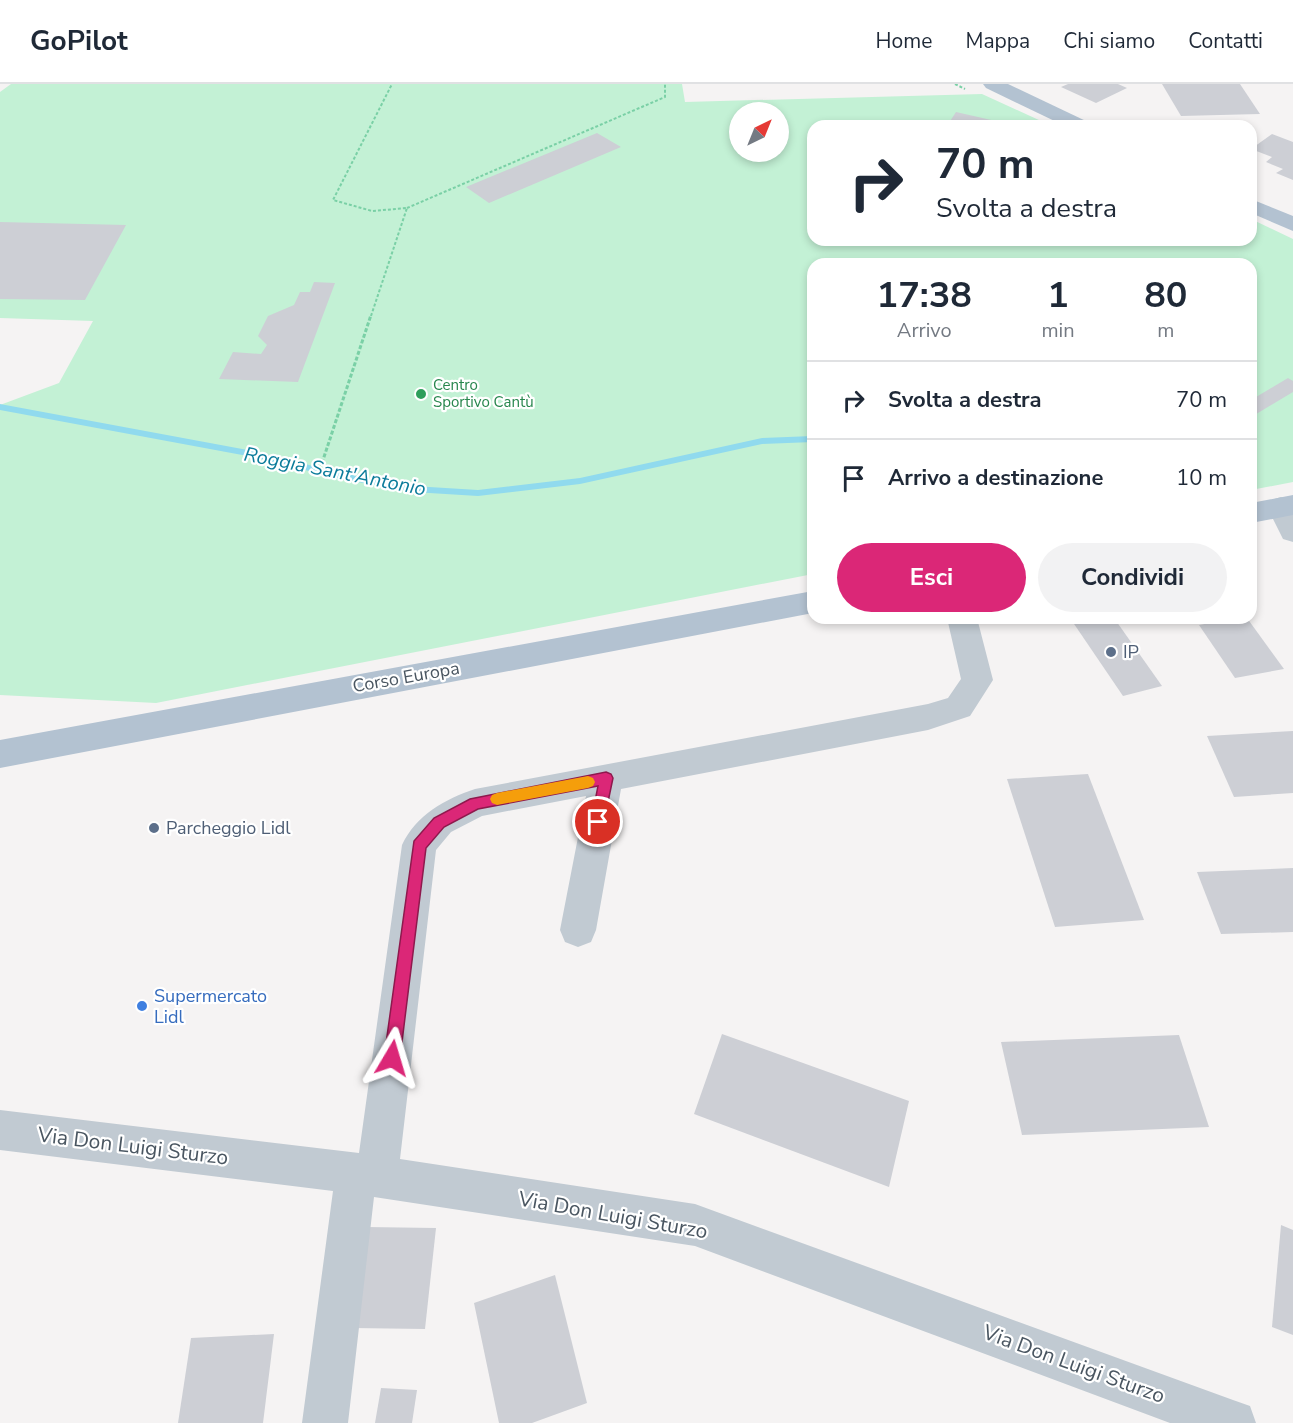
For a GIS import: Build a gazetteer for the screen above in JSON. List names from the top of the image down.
{
  "streets": {
    "main road": ["Corso Europa"],
    "street": ["Via Don Luigi Sturzo"]
  },
  "water": ["Roggia Sant'Antonio"],
  "places": [
    "Centro Sportivo Cantù",
    "IP",
    "Parcheggio Lidl",
    "Supermercato Lidl"
  ],
  "north": "top right",
  "page": {
    "header": "GoPilot",
    "nav": [
      "Home",
      "Mappa",
      "Chi siamo",
      "Contatti"
    ],
    "turn": ["70 m", "Svolta a destra"],
    "eta": [
      "17:38",
      "Arrivo",
      "1",
      "min",
      "80",
      "m"
    ],
    "list": [
      {
        "name": "Svolta a destra",
        "value": "70 m"
      },
      {
        "name": "Arrivo a destinazione",
        "value": "10 m"
      }
    ],
    "buttons": ["Esci", "Condividi"]
  }
}
